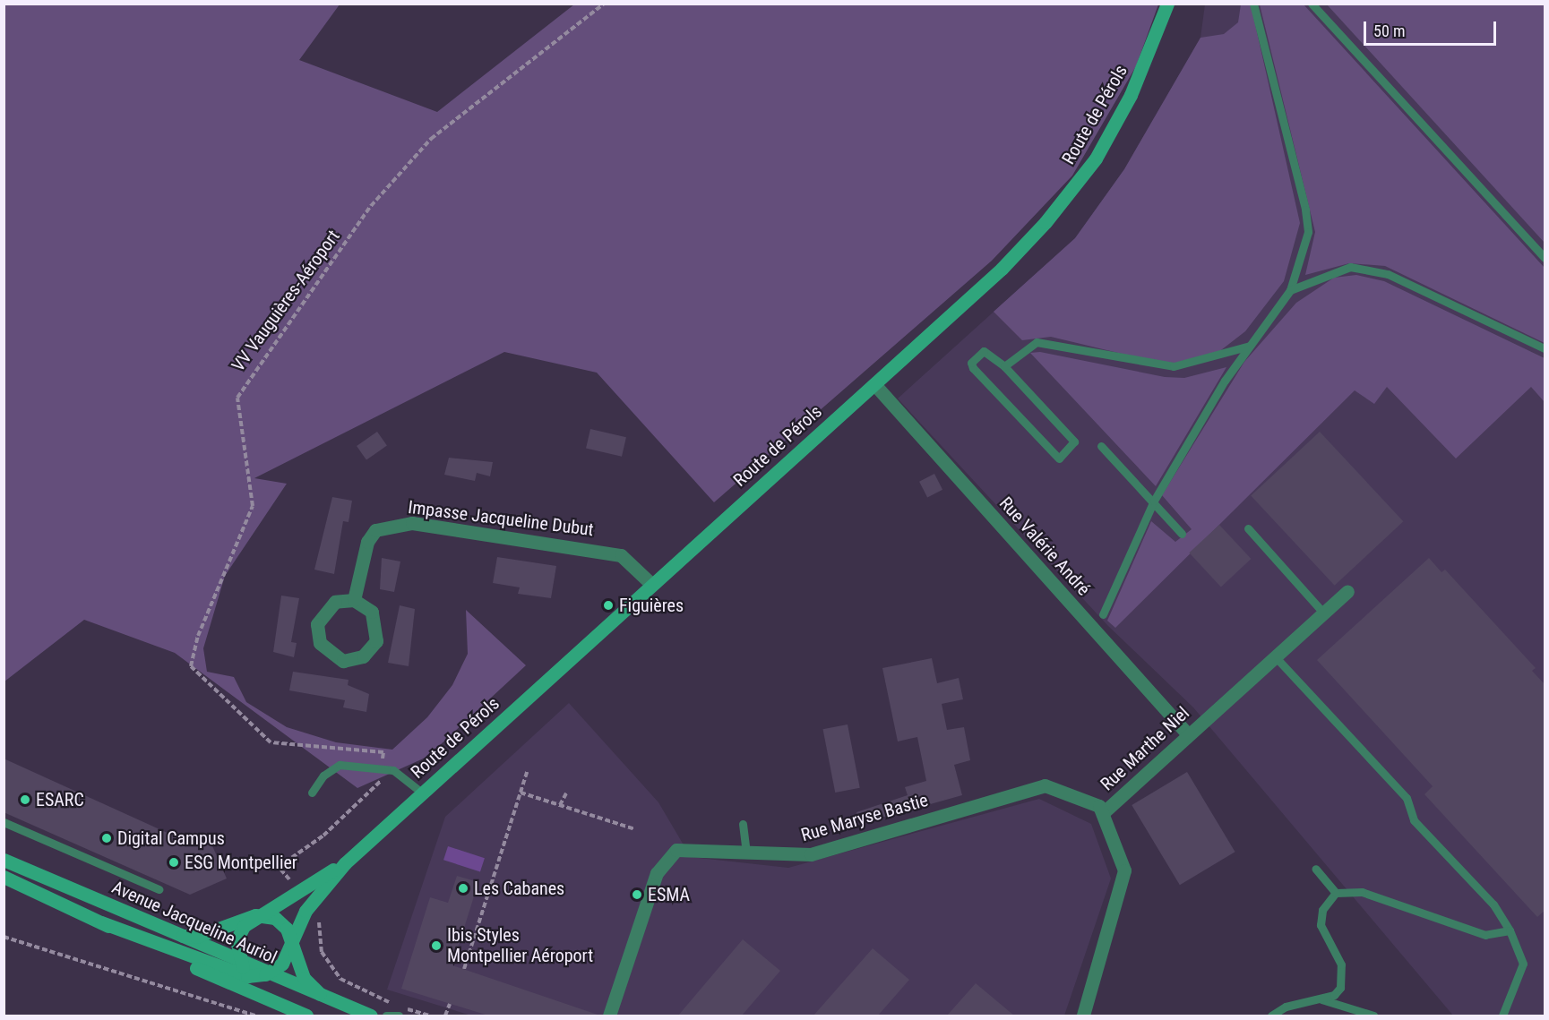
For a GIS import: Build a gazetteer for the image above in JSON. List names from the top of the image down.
{
  "streets": {
    "street": [
      "Route de Pérols",
      "Impasse Jacqueline Dubut",
      "Rue Valérie André",
      "Rue Marthe Niel",
      "Rue Maryse Bastie",
      "Avenue Jacqueline Auriol"
    ],
    "path": ["VV Vauguières-Aéroport"]
  },
  "crossings": [
    ["Route de Pérols", "Impasse Jacqueline Dubut"],
    ["Route de Pérols", "Rue Valérie André"],
    ["Route de Pérols", "Avenue Jacqueline Auriol"],
    ["Rue Valérie André", "Rue Marthe Niel"],
    ["Rue Marthe Niel", "Rue Maryse Bastie"]
  ],
  "places": [
    "Figuières",
    "ESARC",
    "Digital Campus",
    "ESG Montpellier",
    "Les Cabanes",
    "ESMA",
    "Ibis Styles Montpellier Aéroport"
  ],
  "scale_bar": "50 m"
}
